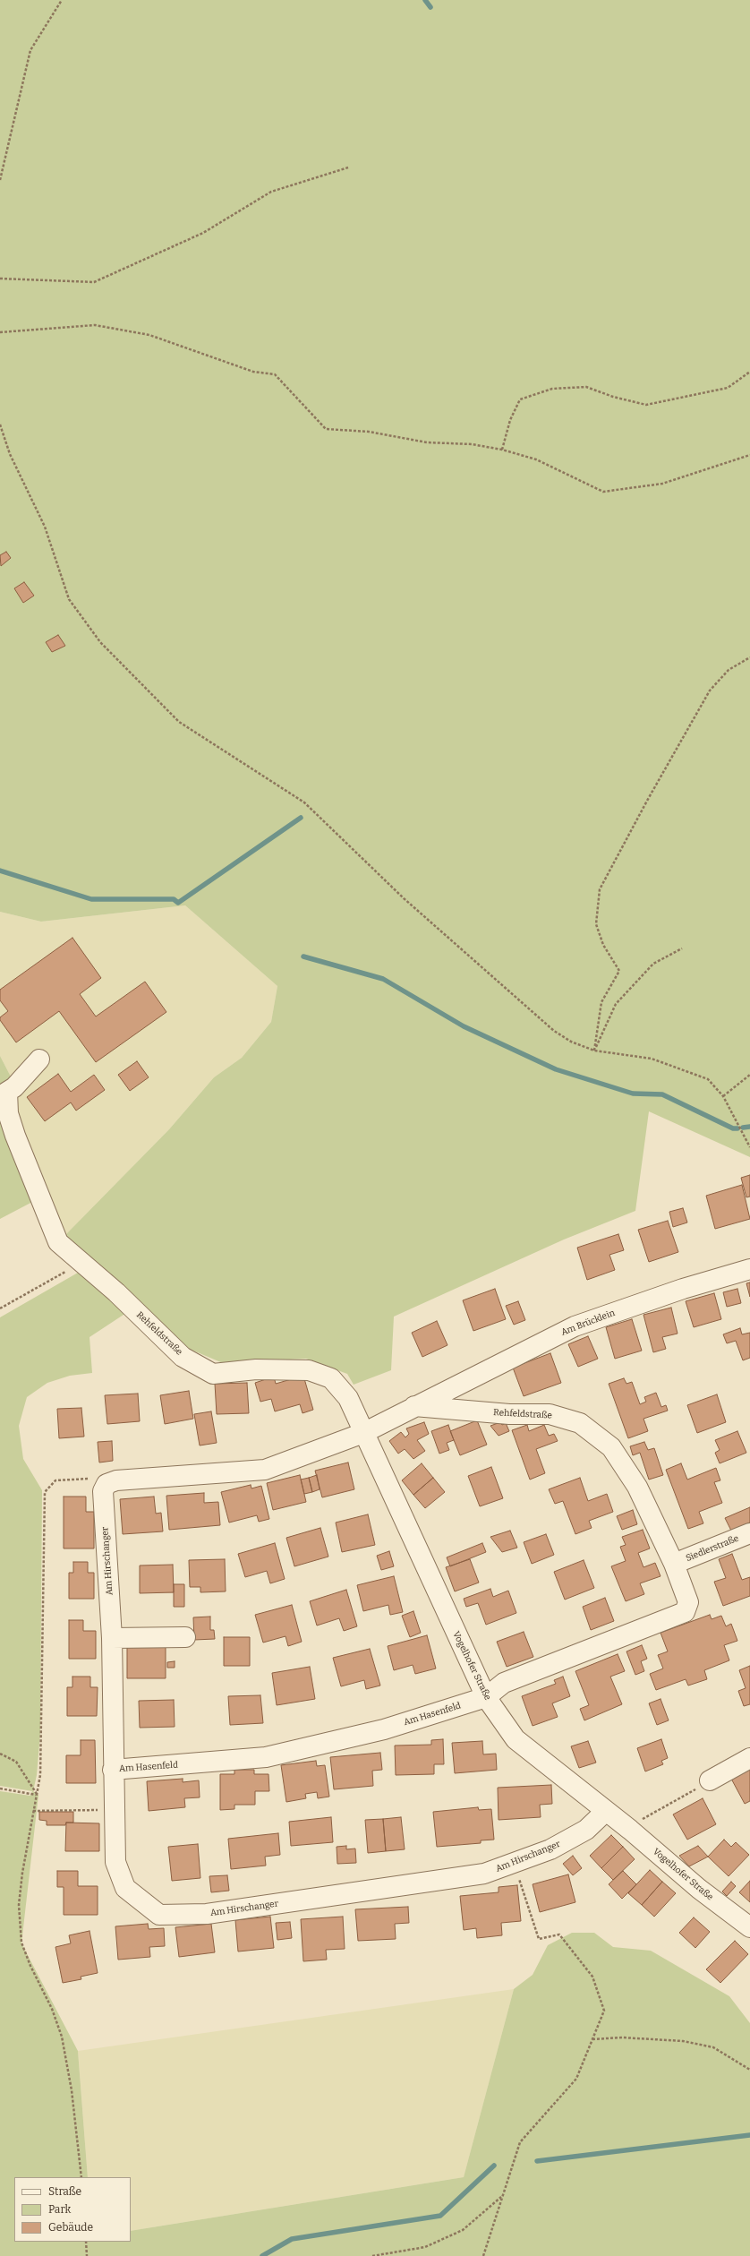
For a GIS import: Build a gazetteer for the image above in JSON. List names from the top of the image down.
{
  "streets": {
    "street": [
      "Am Brücklein",
      "Rehfeldstraße",
      "Siedlerstraße",
      "Am Hirschanger",
      "Vogelhofer Straße",
      "Am Hasenfeld"
    ]
  },
  "crossings": [
    ["Am Brücklein", "Rehfeldstraße"],
    ["Rehfeldstraße", "Siedlerstraße"],
    ["Rehfeldstraße", "Vogelhofer Straße"],
    ["Rehfeldstraße", "Am Hasenfeld"],
    ["Siedlerstraße", "Am Hasenfeld"],
    ["Am Hirschanger", "Vogelhofer Straße"],
    ["Am Hirschanger", "Am Hasenfeld"],
    ["Vogelhofer Straße", "Am Hasenfeld"]
  ],
  "legend": ["Straße", "Park", "Gebäude"]
}
